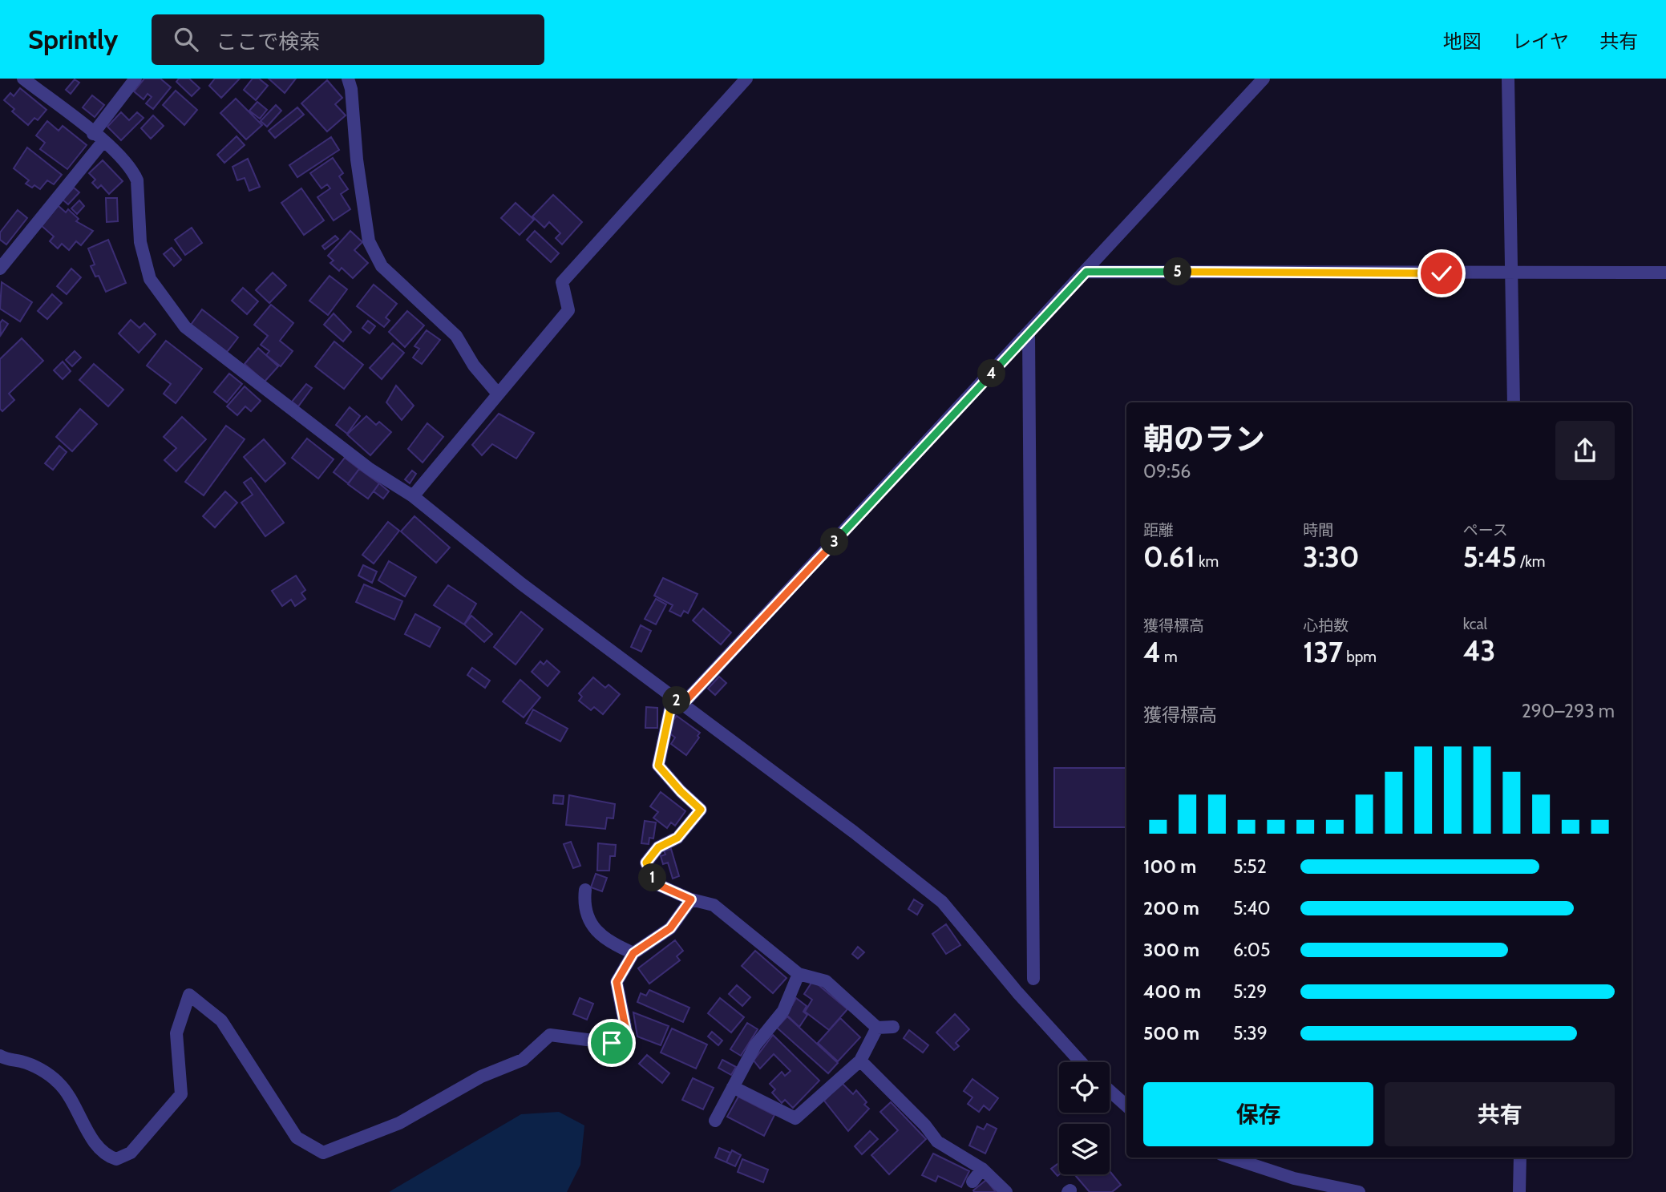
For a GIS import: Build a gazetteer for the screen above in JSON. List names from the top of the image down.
{
  "page": {
    "header": "Sprintly",
    "search": "ここで検索",
    "nav": ["地図", "レイヤ", "共有"],
    "pins": [
      "5",
      "4",
      "3",
      "2",
      "1"
    ],
    "heading": ["朝のラン", "09:56"],
    "stats": [
      ["距離", "0.61 km"],
      ["時間", "3:30"],
      ["ペース", "5:45 /km"],
      ["獲得標高", "4 m"],
      ["心拍数", "137 bpm"],
      ["kcal", "43"]
    ],
    "chart": ["獲得標高", "290–293 m"],
    "list": [
      {
        "name": "100 m",
        "note": "5:52"
      },
      {
        "name": "200 m",
        "note": "5:40"
      },
      {
        "name": "300 m",
        "note": "6:05"
      },
      {
        "name": "400 m",
        "note": "5:29"
      },
      {
        "name": "500 m",
        "note": "5:39"
      }
    ],
    "buttons": ["保存", "共有"]
  }
}
